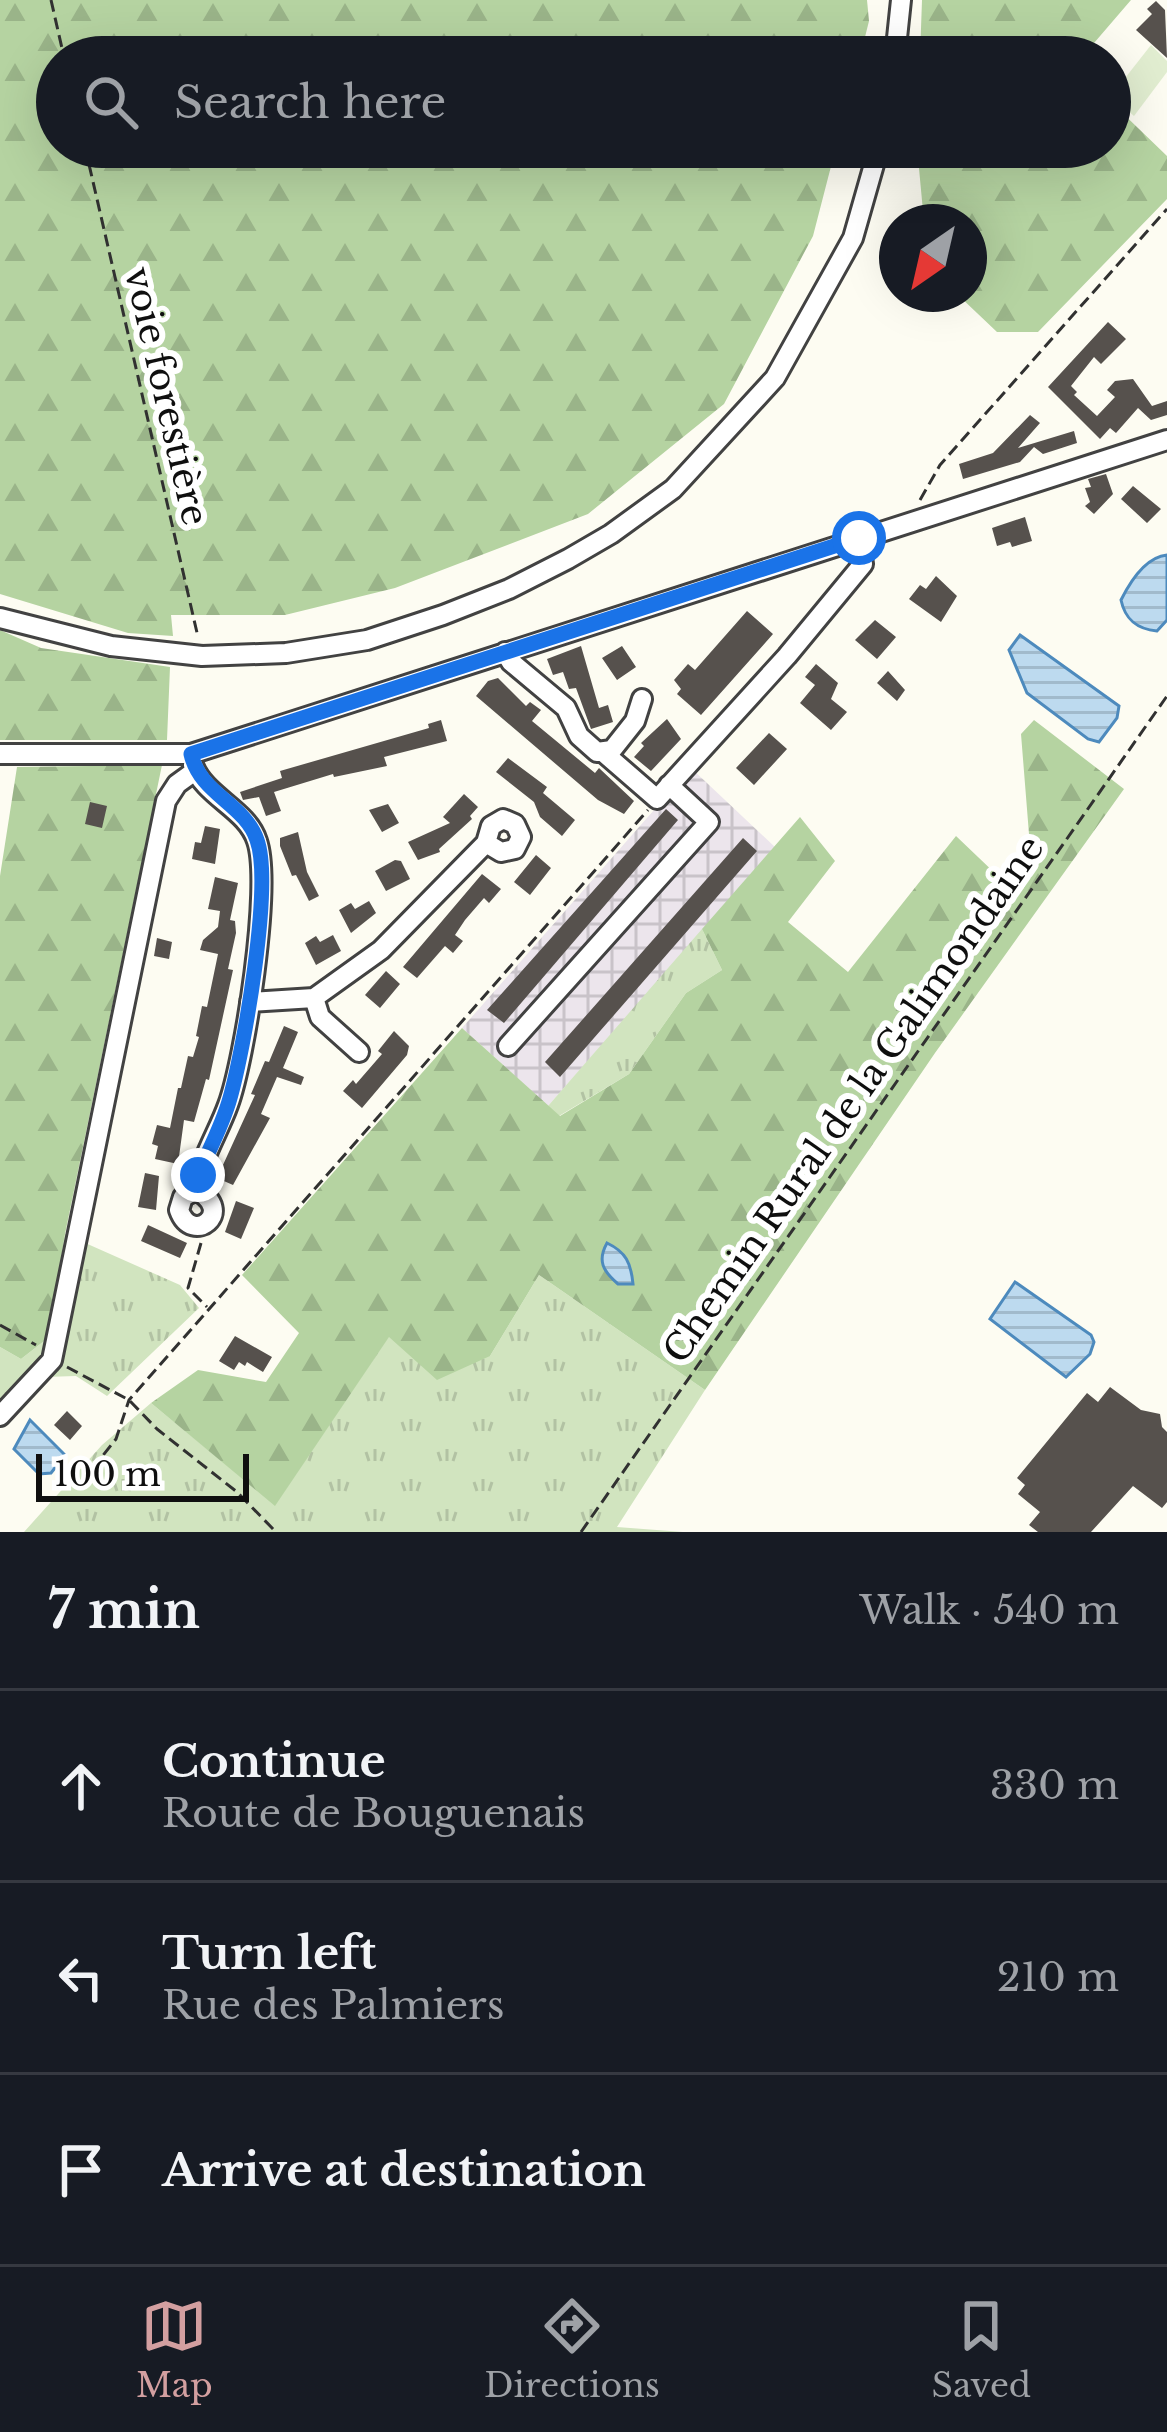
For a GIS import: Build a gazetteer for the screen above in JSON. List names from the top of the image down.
{
  "streets": {
    "path": ["voie forestière", "Chemin Rural de la Galimondaine"]
  },
  "scale_bar": "100 m",
  "north": "bottom left",
  "page": {
    "search": "Search here",
    "scale": "100 m",
    "heading": ["7 min", "Walk · 540 m"],
    "list": [
      ["Continue", "Route de Bouguenais", "330 m"],
      ["Turn left", "Rue des Palmiers", "210 m"],
      "Arrive at destination"
    ],
    "nav": ["Map", "Directions", "Saved"]
  }
}
